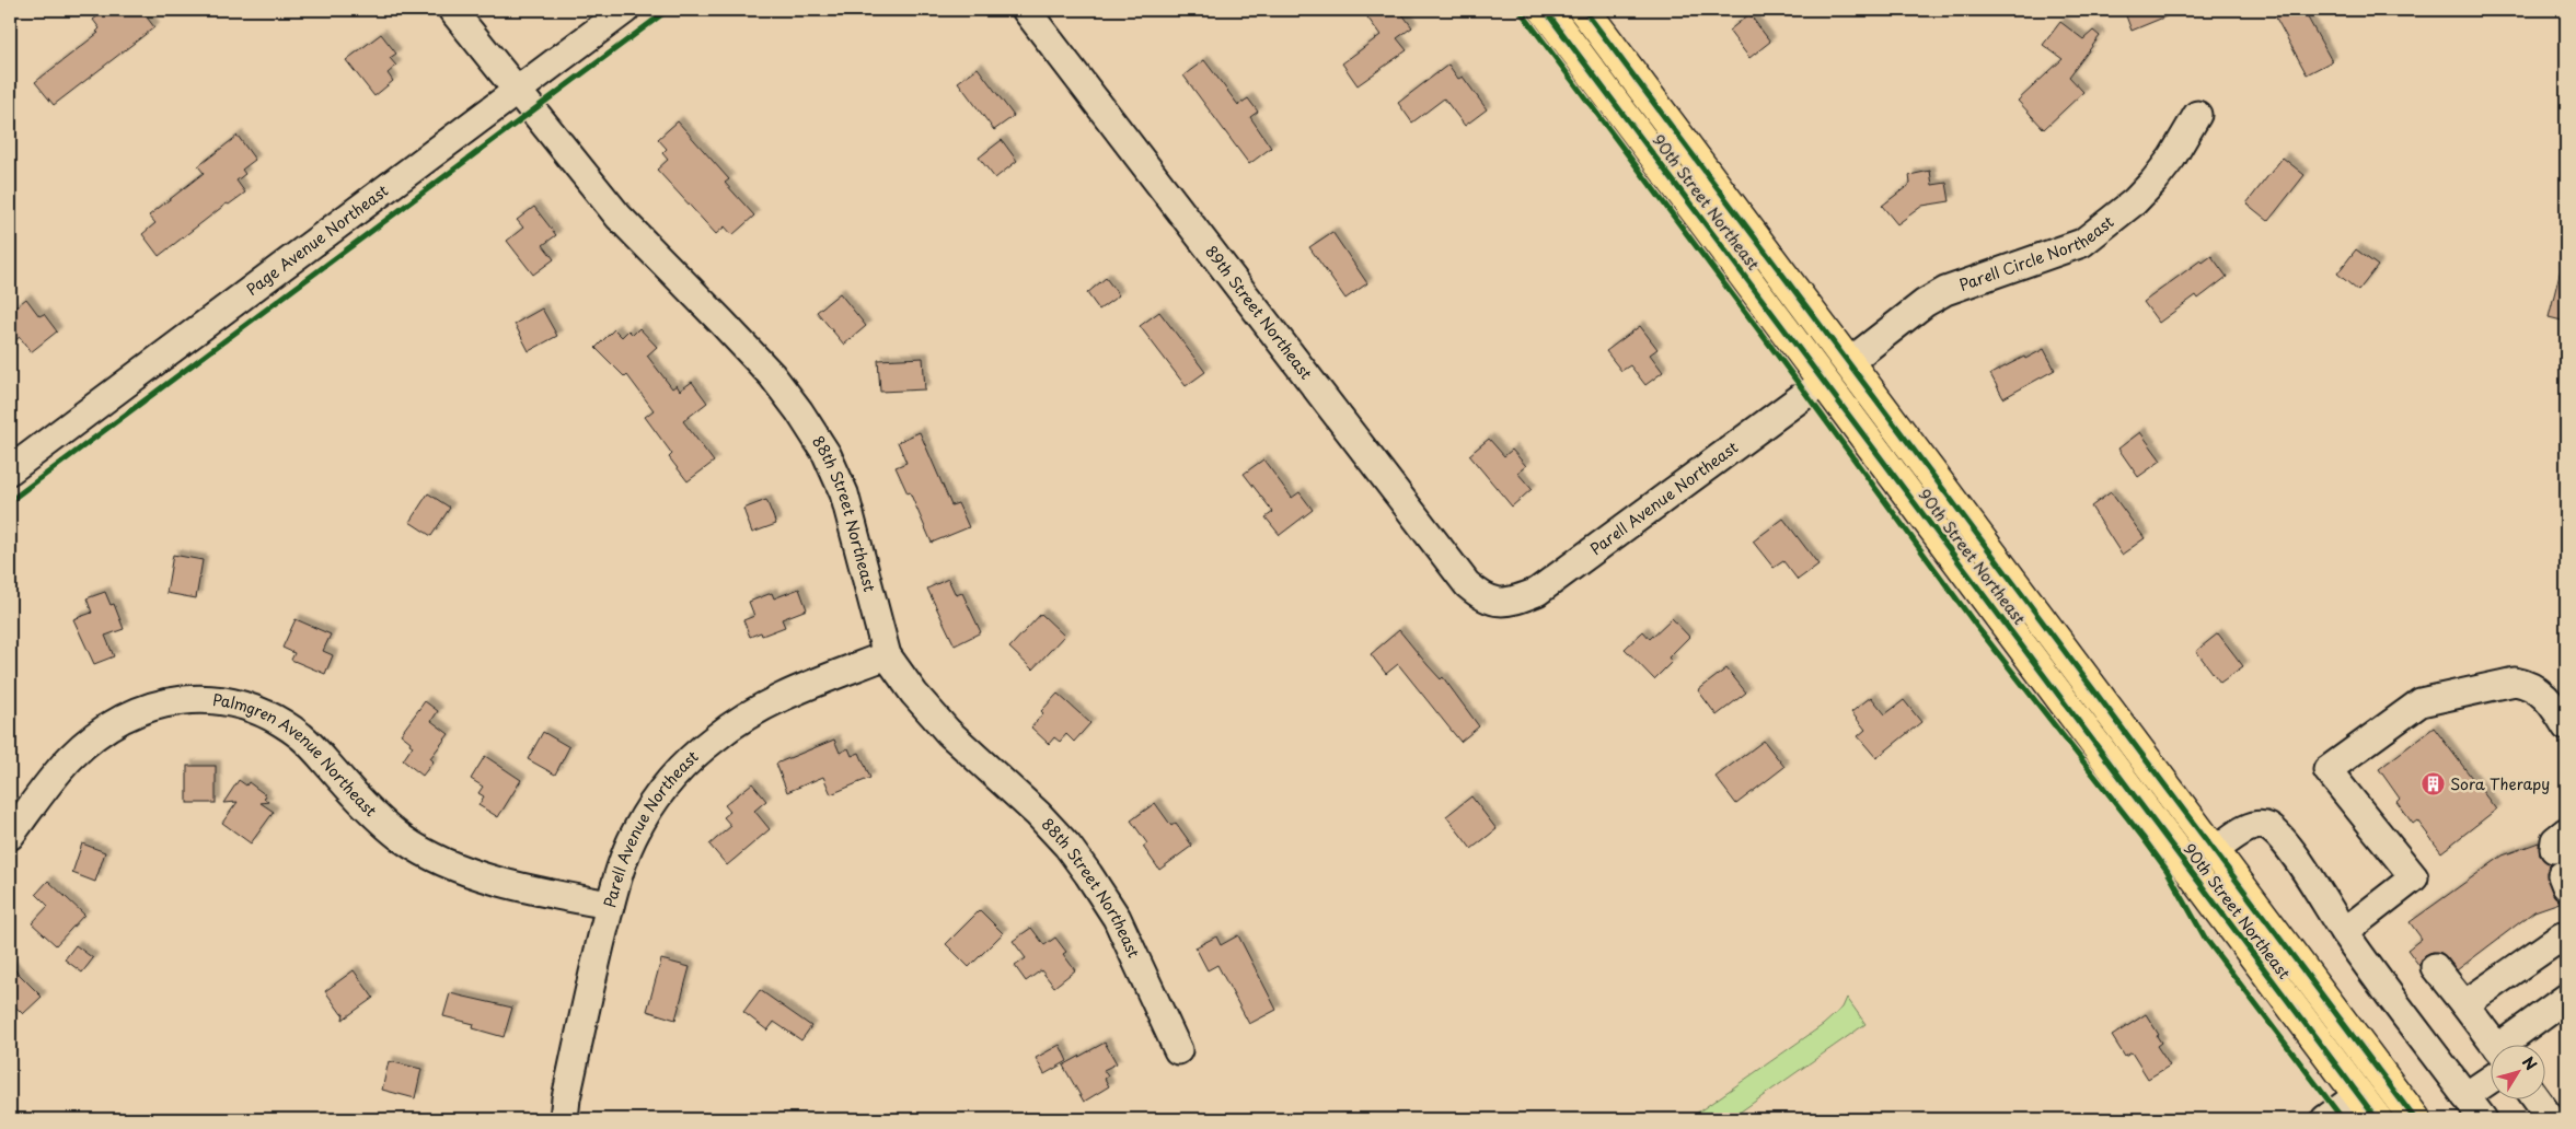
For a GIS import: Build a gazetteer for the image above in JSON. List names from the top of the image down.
{
  "streets": {
    "main road": ["90th Street Northeast"],
    "street": [
      "Page Avenue Northeast",
      "Parell Circle Northeast",
      "89th Street Northeast",
      "Parell Avenue Northeast",
      "88th Street Northeast",
      "Palmgren Avenue Northeast"
    ]
  },
  "crossings": [
    ["90th Street Northeast", "Parell Circle Northeast"],
    ["90th Street Northeast", "Parell Avenue Northeast"],
    ["Page Avenue Northeast", "88th Street Northeast"],
    ["89th Street Northeast", "Parell Avenue Northeast"],
    ["Parell Avenue Northeast", "88th Street Northeast"],
    ["Parell Avenue Northeast", "Palmgren Avenue Northeast"]
  ],
  "places": {
    "building": ["Sora Therapy"]
  },
  "north": "top right"
}
